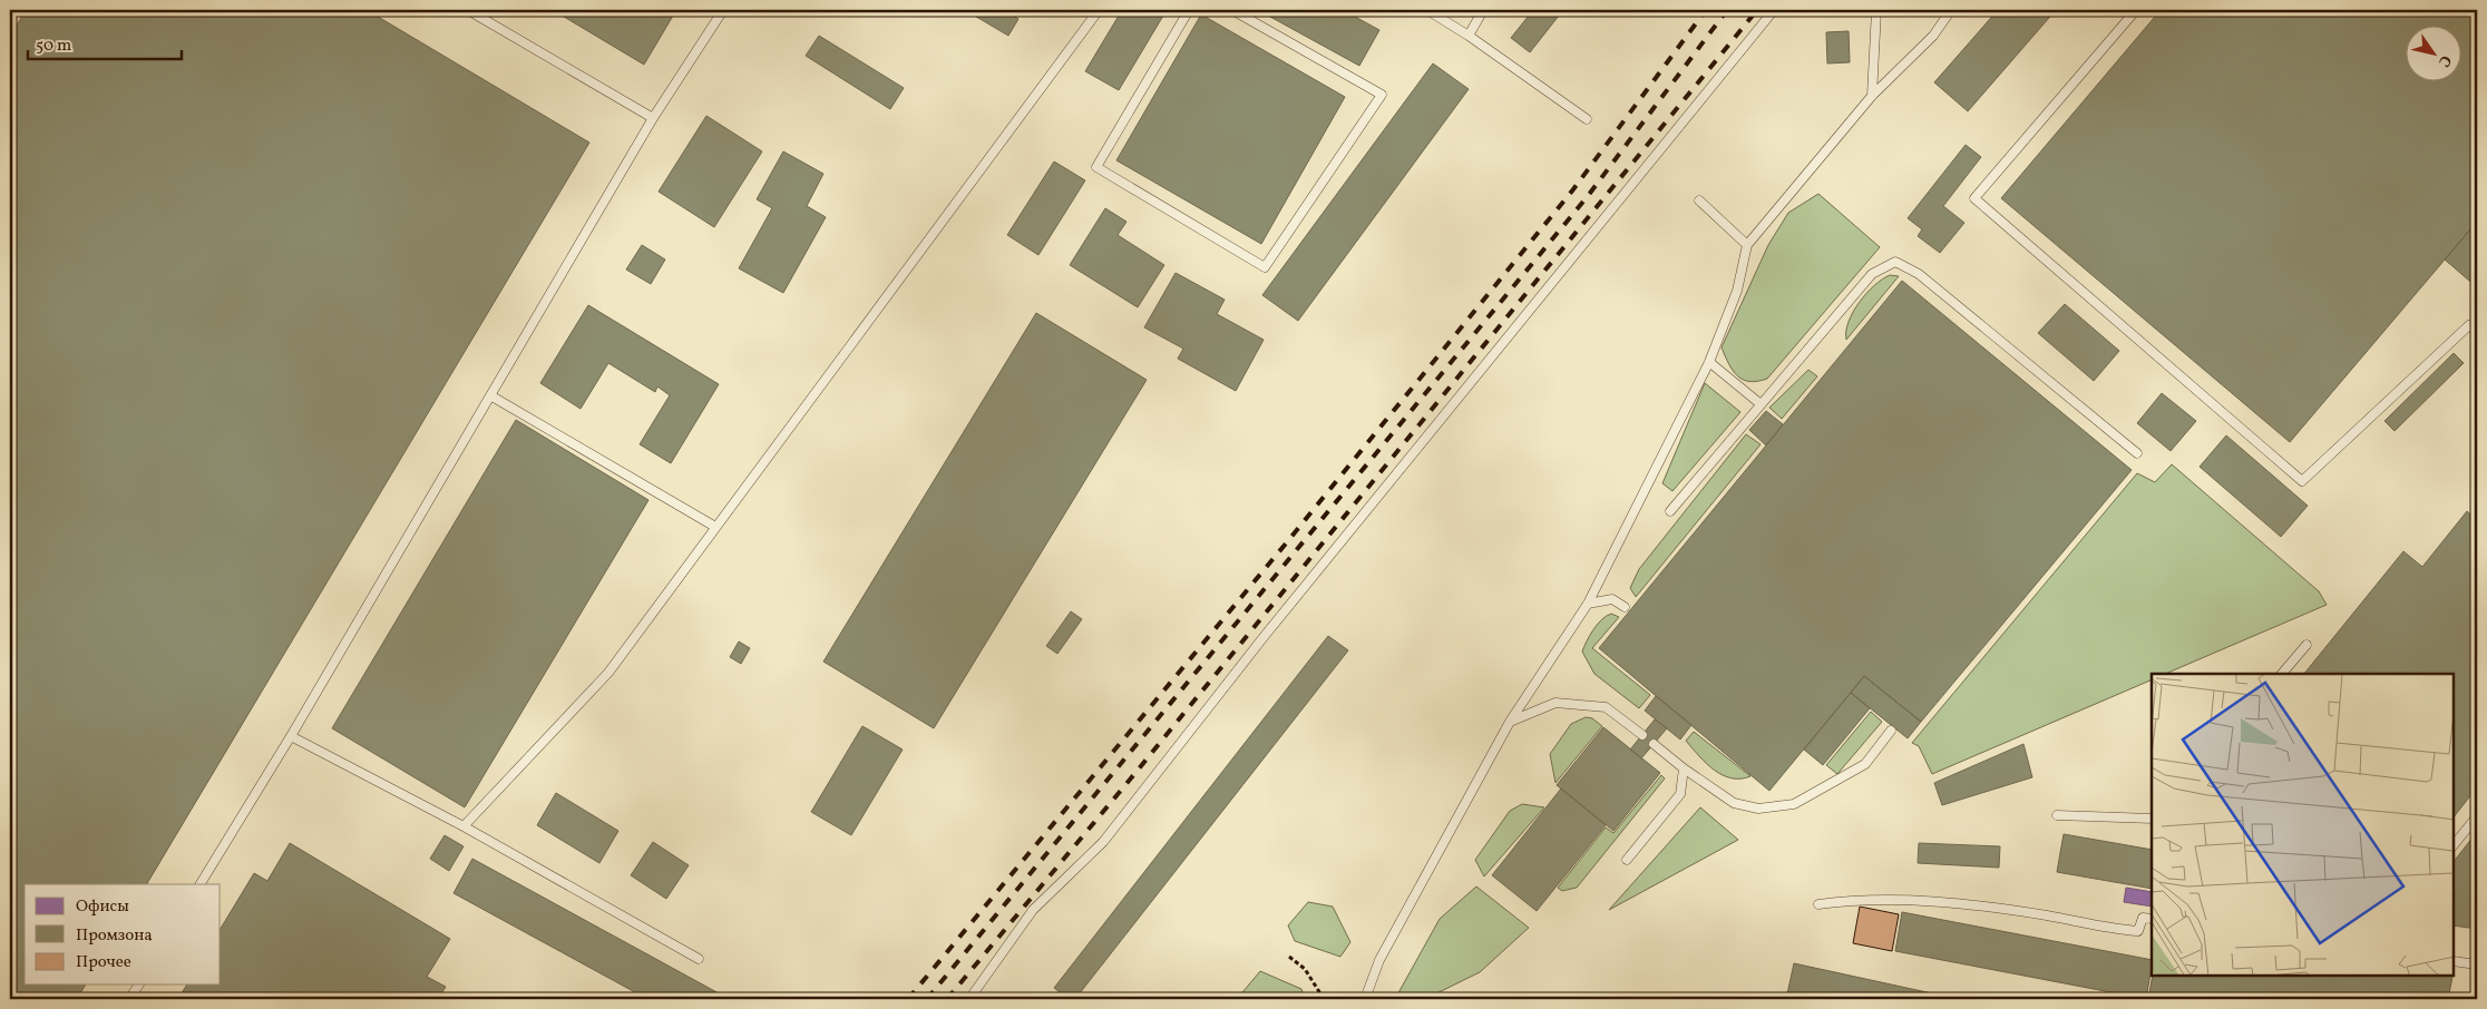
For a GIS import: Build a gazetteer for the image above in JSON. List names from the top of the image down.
{
  "legend": ["Офисы", "Промзона", "Прочее"],
  "scale_bar": "50 m",
  "north": "bottom right"
}
